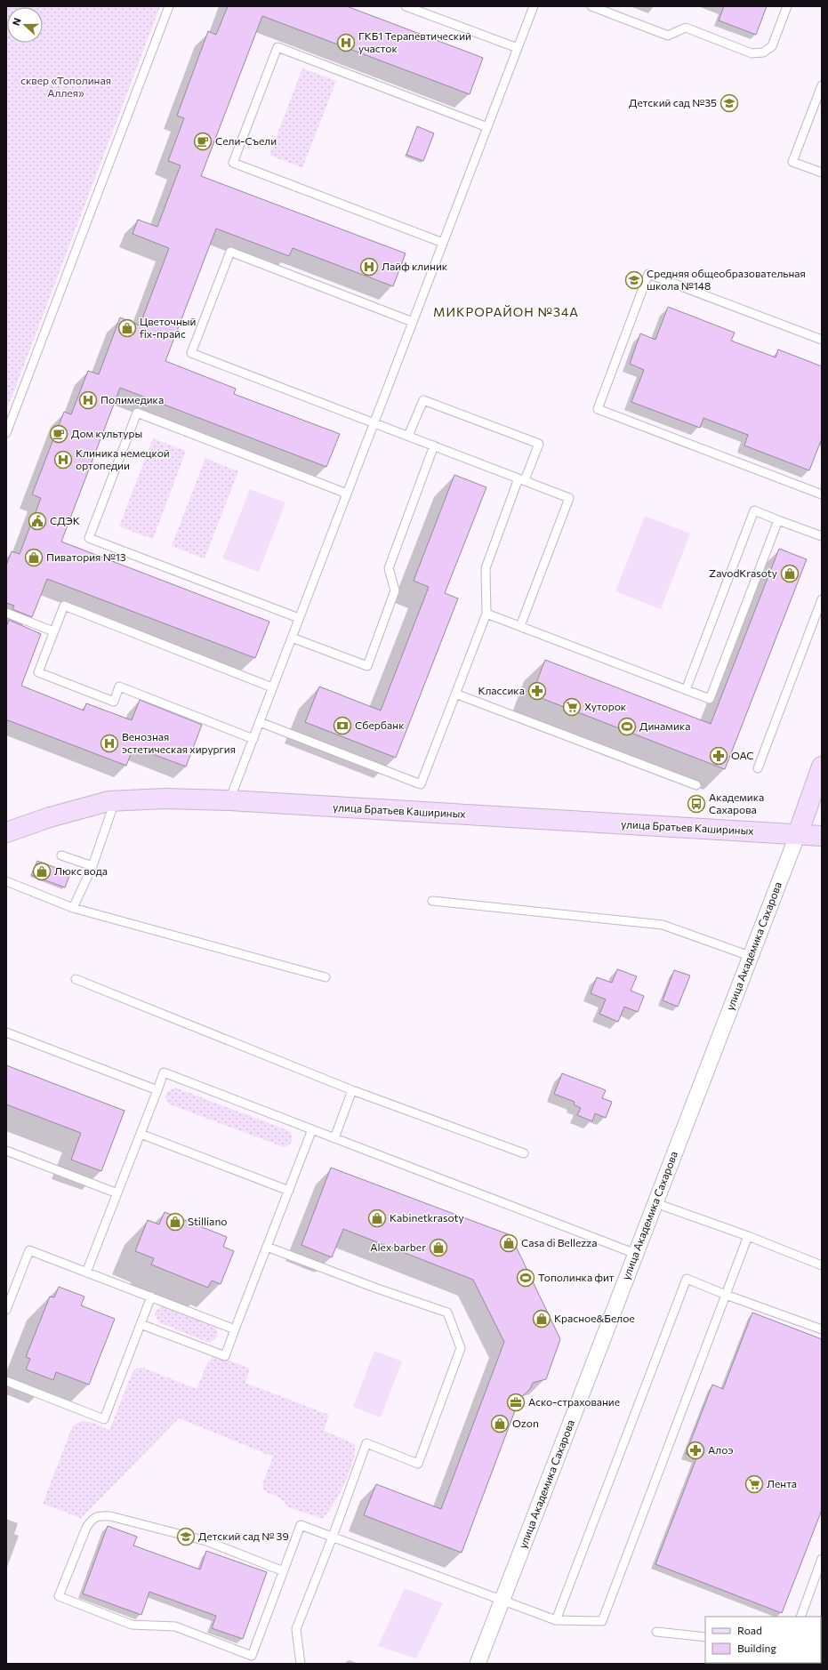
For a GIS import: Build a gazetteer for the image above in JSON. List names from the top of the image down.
{
  "streets": {
    "main road": ["улица Братьев Кашириных", "улица Академика Сахарова"]
  },
  "crossings": [
    ["улица Братьев Кашириных", "улица Академика Сахарова"]
  ],
  "districts": ["МИКРОРАЙОН №34А"],
  "parks": ["сквер «Тополиная Аллея»"],
  "places": {
    "hospital": [
      "ГКБ1 Терапевтический участок",
      "Лайф клиник",
      "Полимедика",
      "Клиника немецкой ортопедии",
      "Венозная эстетическая хирургия"
    ],
    "school or university": ["Детский сад №35", "Средняя общеобразовательная школа №148", "Детский сад № 39"],
    "cafe": ["Сели-Съели", "Дом культуры"],
    "shop": [
      "Цветочный fix-прайс",
      "Пиватория №13",
      "ZavodKrasoty",
      "Люкс вода",
      "Kabinetkrasoty",
      "Stilliano",
      "Casa di Bellezza",
      "Alex barber",
      "Красное&Белое",
      "Ozon"
    ],
    "public building": ["СДЭК"],
    "pharmacy": ["Классика", "ОАС", "Алоэ"],
    "supermarket": ["Хуторок", "Лента"],
    "bank": ["Сбербанк"],
    "sports": ["Динамика", "Тополинка фит"],
    "bus stop": ["Академика Сахарова"],
    "office": ["Аско-страхование"]
  },
  "legend": ["Road", "Building"],
  "north": "left"
}
